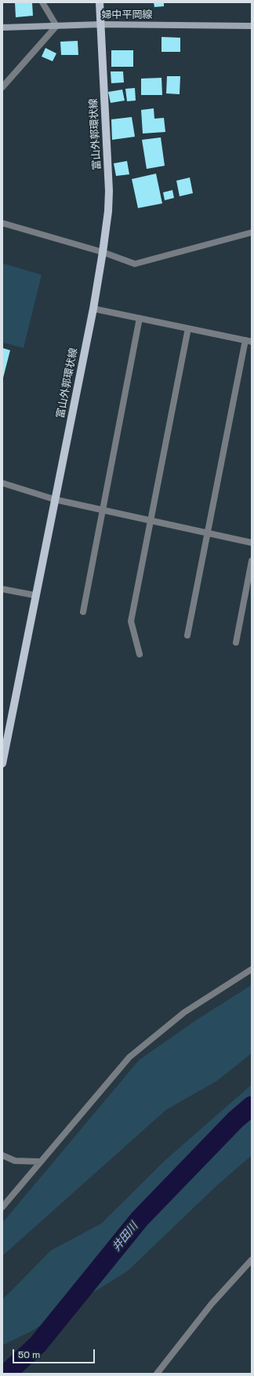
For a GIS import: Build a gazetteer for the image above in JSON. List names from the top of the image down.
{
  "streets": {
    "main road": ["婦中平岡線", "富山外郭環状線"]
  },
  "crossings": [
    ["婦中平岡線", "富山外郭環状線"]
  ],
  "water": ["井田川"],
  "scale_bar": "50 m"
}
